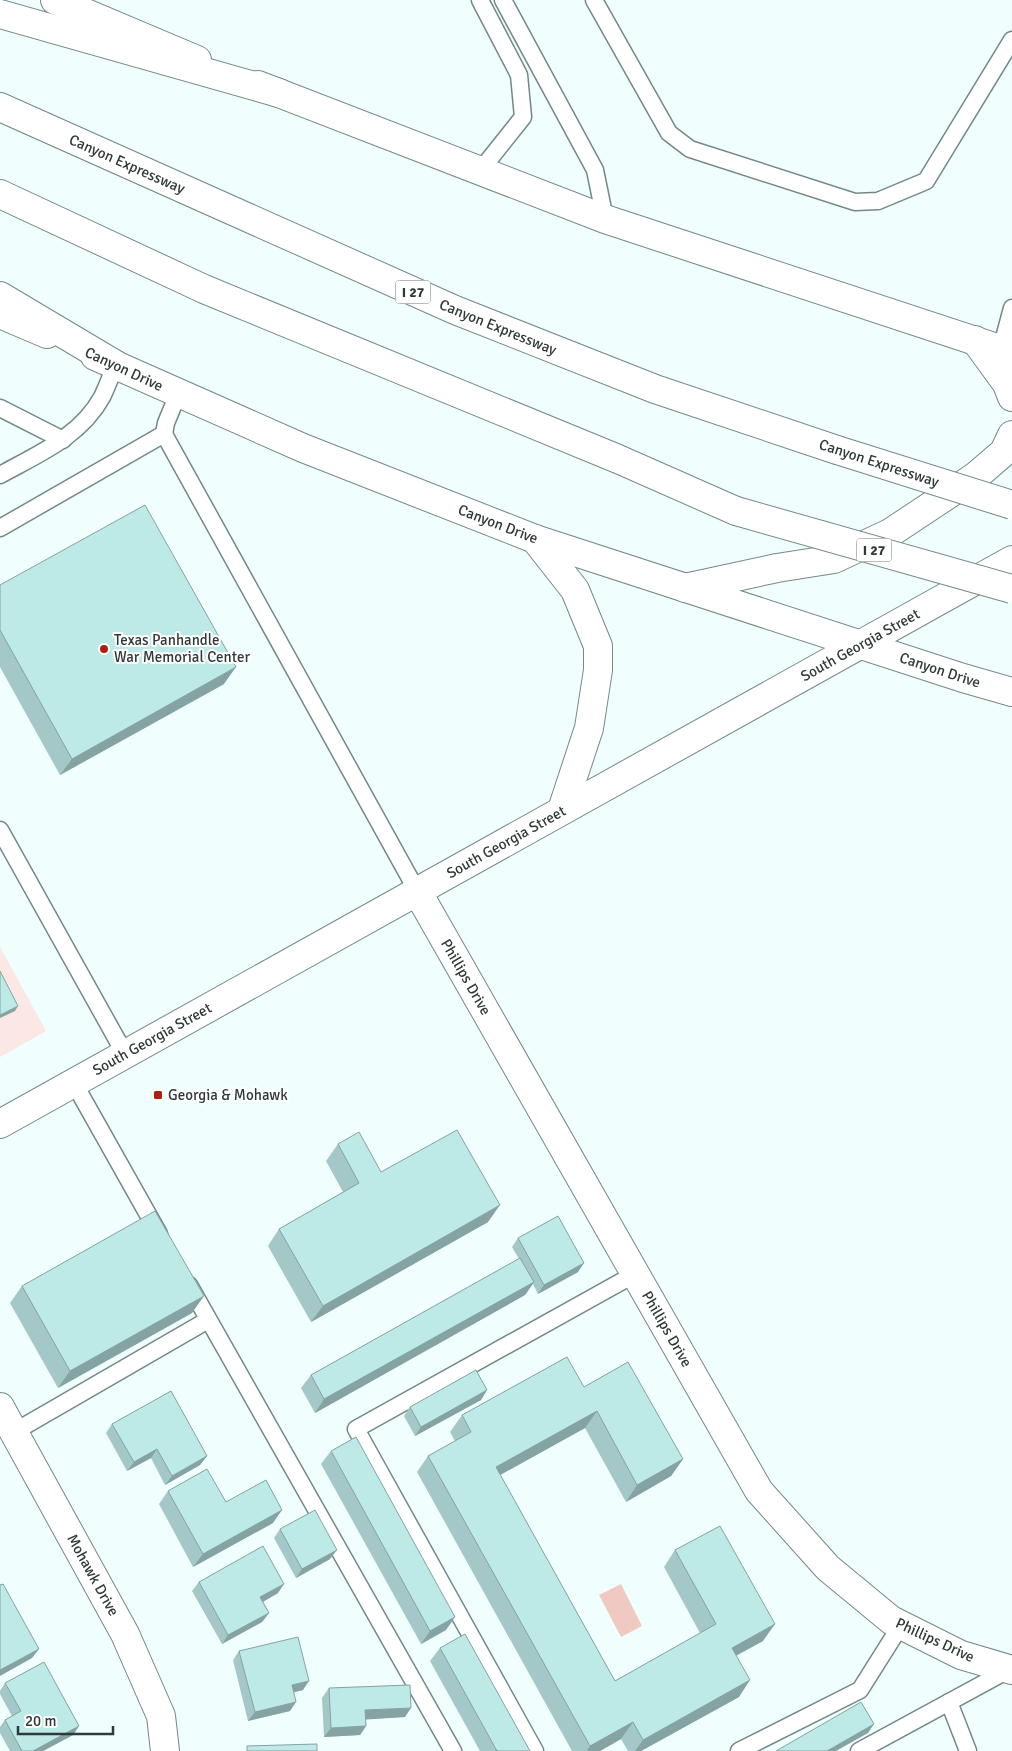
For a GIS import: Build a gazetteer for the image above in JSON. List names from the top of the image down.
{
  "streets": {
    "main road": [
      "Canyon Expressway",
      "I 27",
      "Canyon Drive",
      "South Georgia Street",
      "Phillips Drive",
      "Mohawk Drive"
    ]
  },
  "crossings": [
    ["Canyon Drive", "South Georgia Street"],
    ["South Georgia Street", "Phillips Drive"]
  ],
  "places": {
    "other": ["Texas Panhandle War Memorial Center"],
    "transit": ["Georgia & Mohawk"]
  },
  "scale_bar": "20 m"
}
